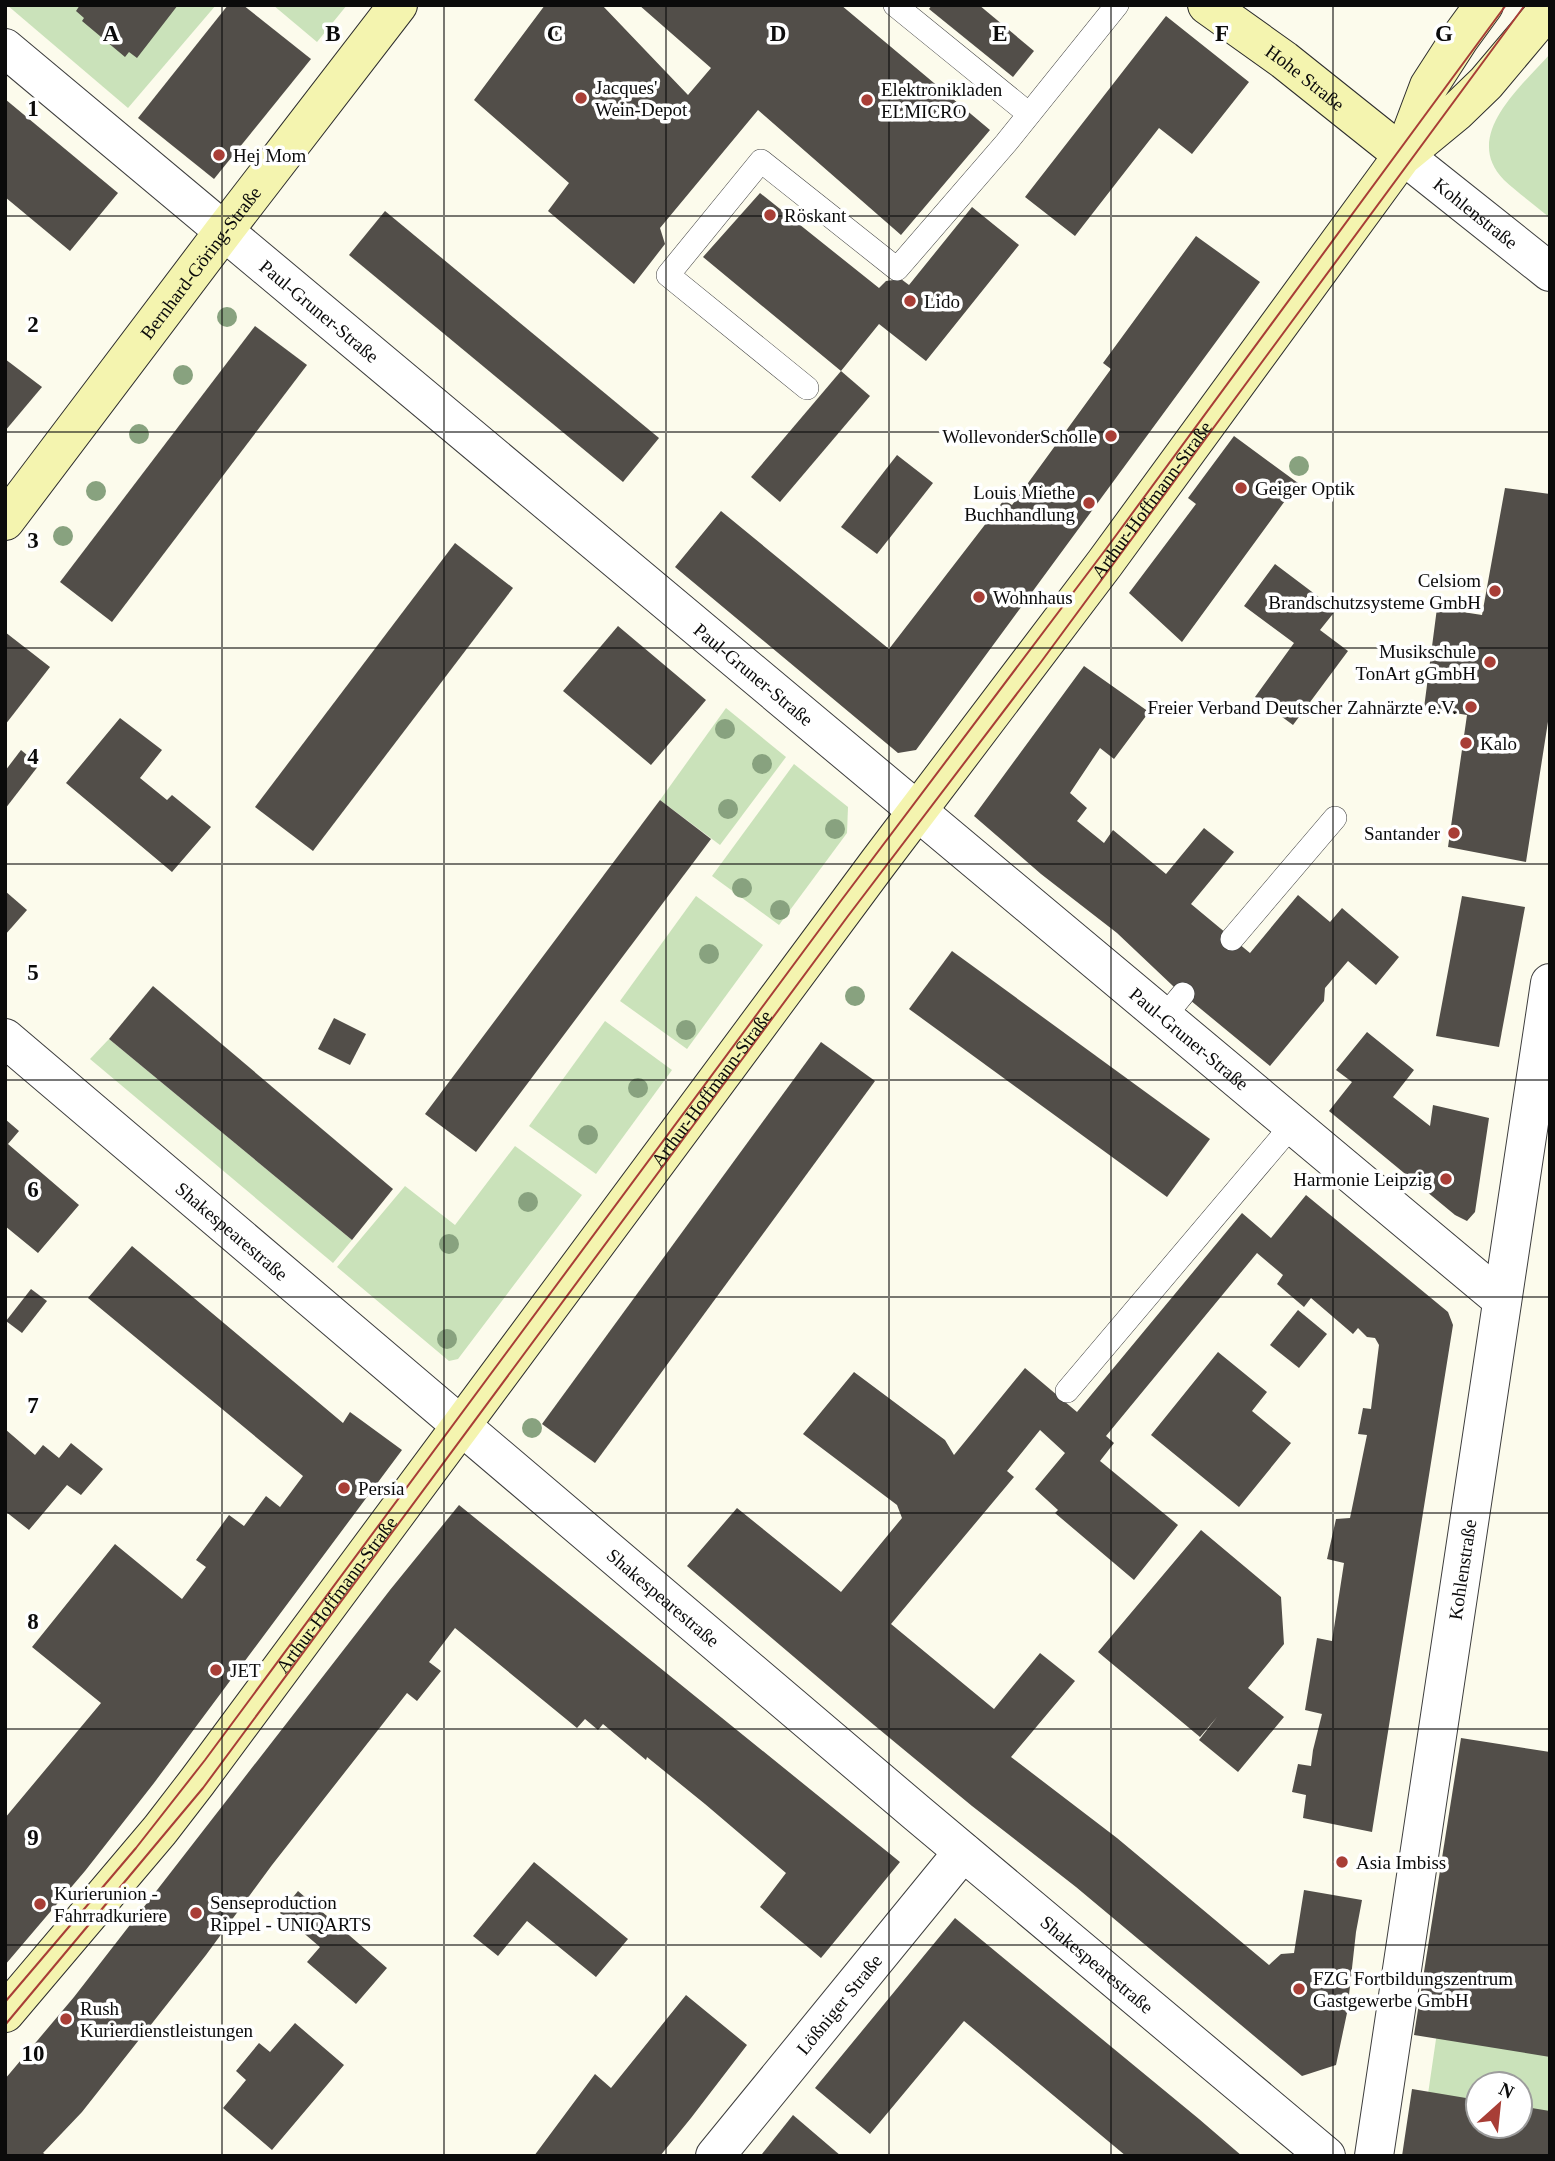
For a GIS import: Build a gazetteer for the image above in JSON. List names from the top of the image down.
{
  "streets": {
    "street": [
      "Hohe Straße",
      "Kohlenstraße",
      "Bernhard-Göring-Straße",
      "Paul-Gruner-Straße",
      "Arthur-Hoffmann-Straße",
      "Shakespearestraße",
      "Lößniger Straße"
    ]
  },
  "crossings": [
    ["Hohe Straße", "Kohlenstraße"],
    ["Hohe Straße", "Arthur-Hoffmann-Straße"],
    ["Kohlenstraße", "Paul-Gruner-Straße"],
    ["Kohlenstraße", "Arthur-Hoffmann-Straße"],
    ["Bernhard-Göring-Straße", "Paul-Gruner-Straße"],
    ["Paul-Gruner-Straße", "Arthur-Hoffmann-Straße"],
    ["Arthur-Hoffmann-Straße", "Shakespearestraße"],
    ["Shakespearestraße", "Lößniger Straße"]
  ],
  "places": [
    "Jacques' Wein-Depot",
    "Elektronikladen ELMICRO",
    "Hej Mom",
    "Röskant",
    "Lido",
    "WollevonderScholle",
    "Geiger Optik",
    "Louis Miethe Buchhandlung",
    "Celsiom Brandschutzsysteme GmbH",
    "Wohnhaus",
    "Musikschule TonArt gGmbH",
    "Freier Verband Deutscher Zahnärzte e.V.",
    "Kalo",
    "Santander",
    "Harmonie Leipzig",
    "Persia",
    "JET",
    "Asia Imbiss",
    "Kurierunion - Fahrradkuriere",
    "Senseproduction Rippel - UNIQARTS",
    "FZG Fortbildungszentrum Gastgewerbe GmbH",
    "Rush Kurierdienstleistungen"
  ],
  "north": "top right",
  "grid": {
    "columns": [
      "A",
      "B",
      "C",
      "D",
      "E",
      "F",
      "G"
    ],
    "rows": [
      "1",
      "2",
      "3",
      "4",
      "5",
      "6",
      "7",
      "8",
      "9",
      "10"
    ]
  }
}
